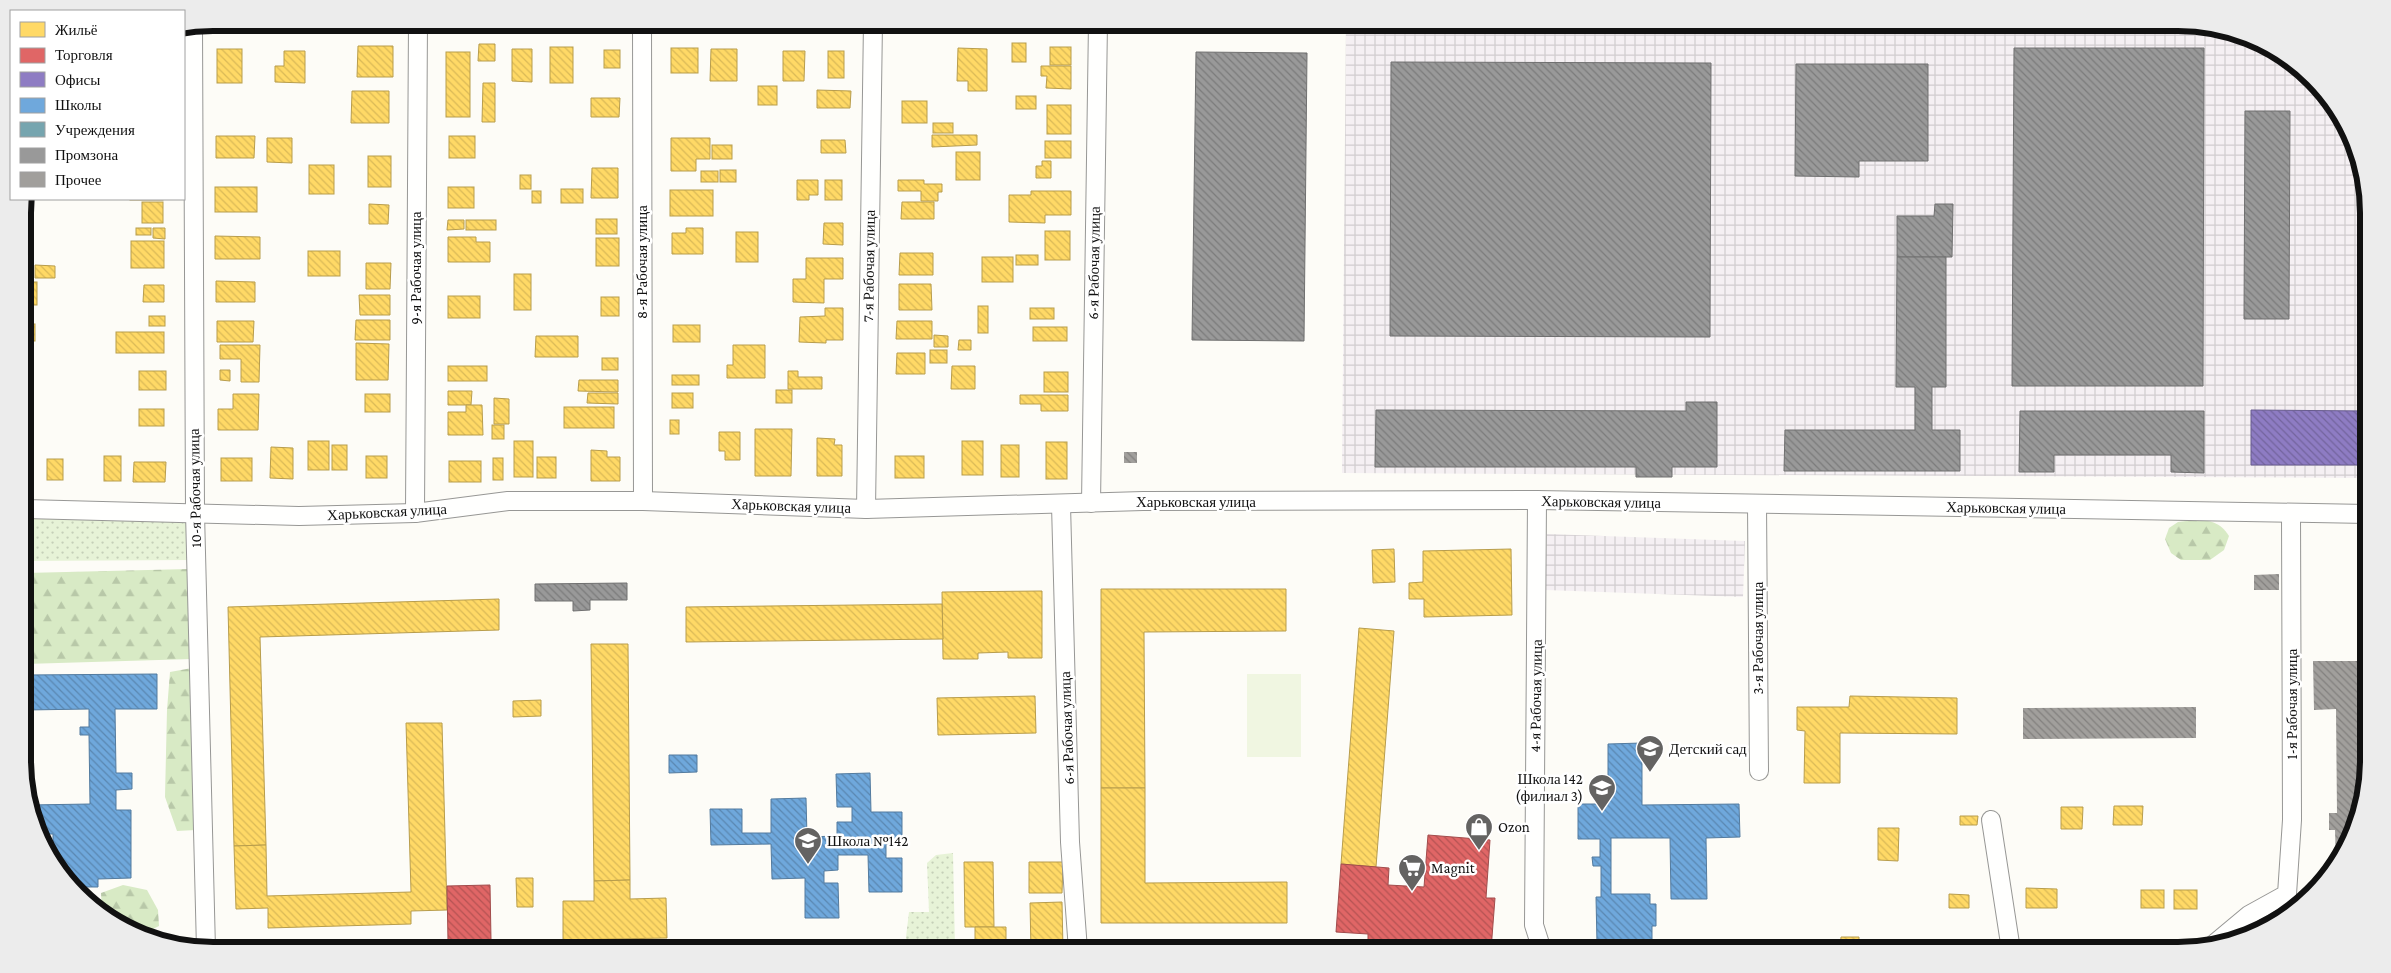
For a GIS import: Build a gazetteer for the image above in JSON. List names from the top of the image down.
{
  "streets": {
    "street": [
      "8-я Рабочая улица",
      "6-я Рабочая улица",
      "7-я Рабочая улица",
      "9-я Рабочая улица",
      "10-я Рабочая улица",
      "Харьковская улица",
      "3-я Рабочая улица",
      "4-я Рабочая улица",
      "1-я Рабочая улица"
    ]
  },
  "crossings": [
    ["8-я Рабочая улица", "Харьковская улица"],
    ["6-я Рабочая улица", "Харьковская улица"],
    ["7-я Рабочая улица", "Харьковская улица"],
    ["9-я Рабочая улица", "Харьковская улица"],
    ["10-я Рабочая улица", "Харьковская улица"],
    ["Харьковская улица", "3-я Рабочая улица"],
    ["Харьковская улица", "4-я Рабочая улица"],
    ["Харьковская улица", "1-я Рабочая улица"]
  ],
  "places": {
    "school or university": ["Детский сад", "Школа 142 (филиал 3)", "Школа №142"],
    "shop": ["Ozon"],
    "supermarket": ["Magnit"]
  },
  "legend": [
    "Жильё",
    "Торговля",
    "Офисы",
    "Школы",
    "Учреждения",
    "Промзона",
    "Прочее"
  ]
}
